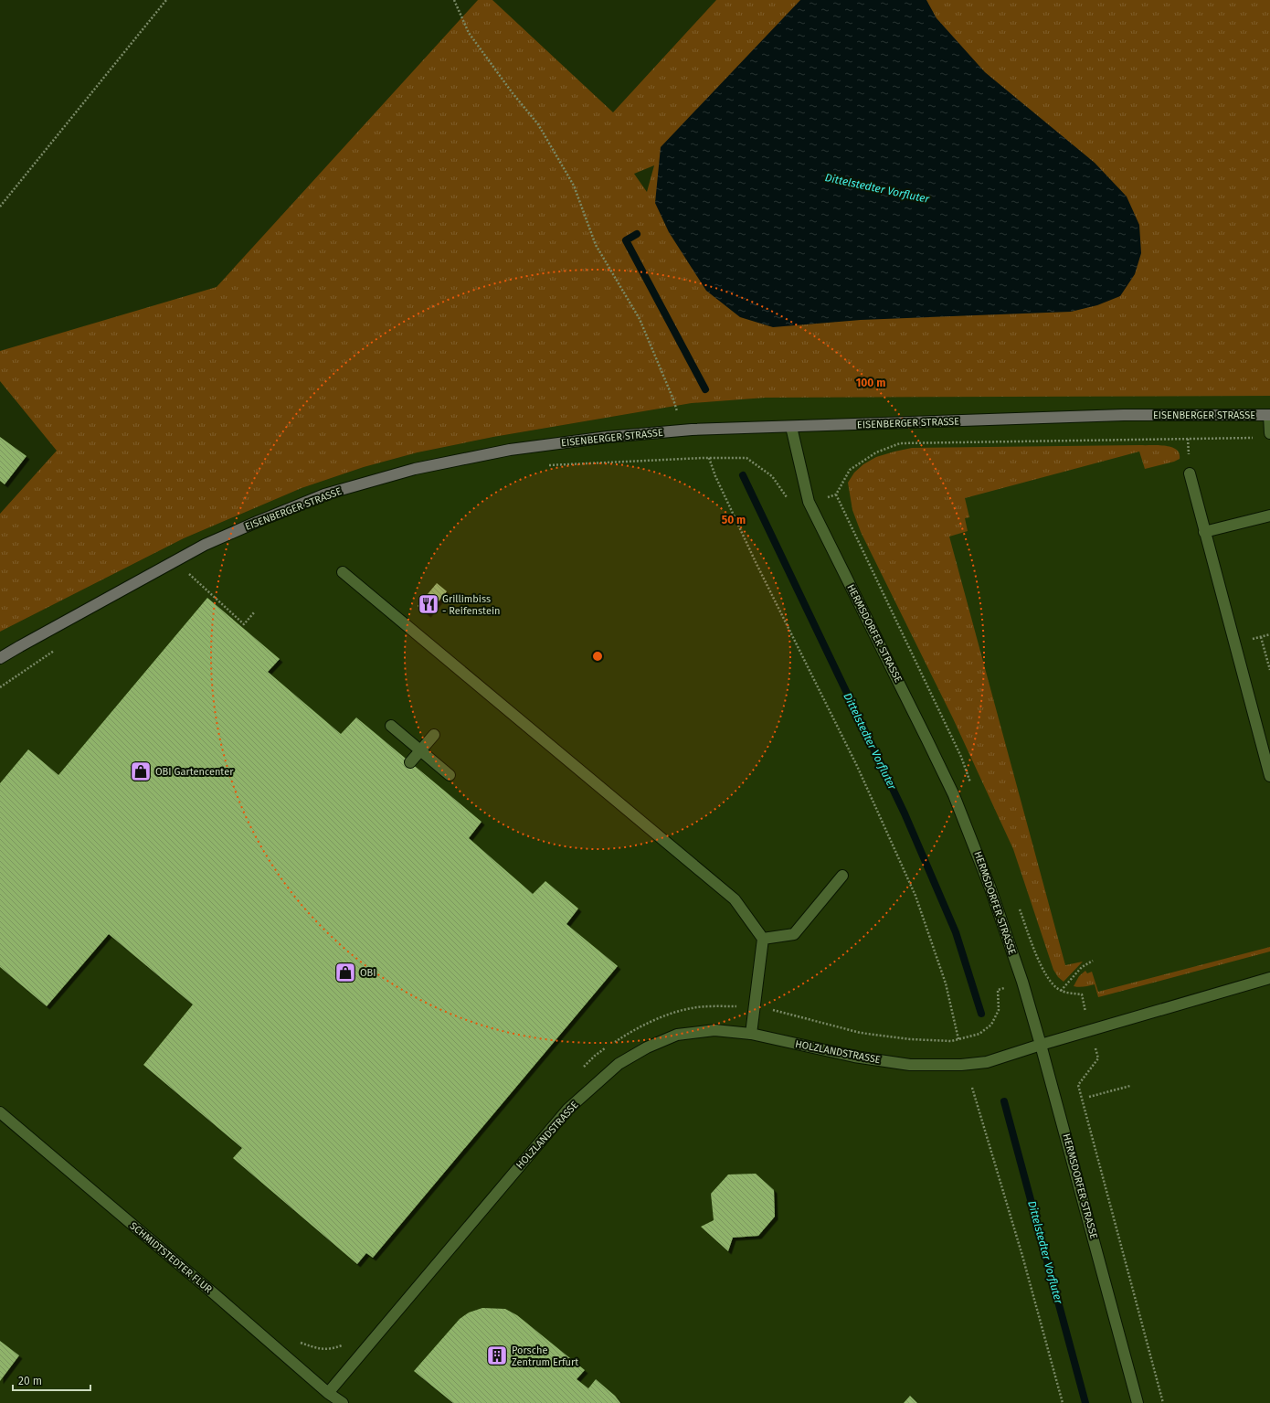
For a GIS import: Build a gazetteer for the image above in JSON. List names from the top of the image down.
{
  "streets": {
    "street": [
      "EISENBERGER STRASSE",
      "HERMSDORFER STRASSE",
      "HOLZLANDSTRASSE",
      "SCHMIDTSTEDTER FLUR"
    ]
  },
  "crossings": [
    ["EISENBERGER STRASSE", "HERMSDORFER STRASSE"],
    ["HERMSDORFER STRASSE", "HOLZLANDSTRASSE"],
    ["HOLZLANDSTRASSE", "SCHMIDTSTEDTER FLUR"]
  ],
  "water": ["Dittelstedter Vorfluter"],
  "places": {
    "restaurant": ["Grillimbiss - Reifenstein"],
    "shop": ["OBI Gartencenter", "OBI"],
    "building": ["Porsche Zentrum Erfurt"]
  },
  "scale_bar": "20 m",
  "rings": ["100 m", "50 m"]
}
